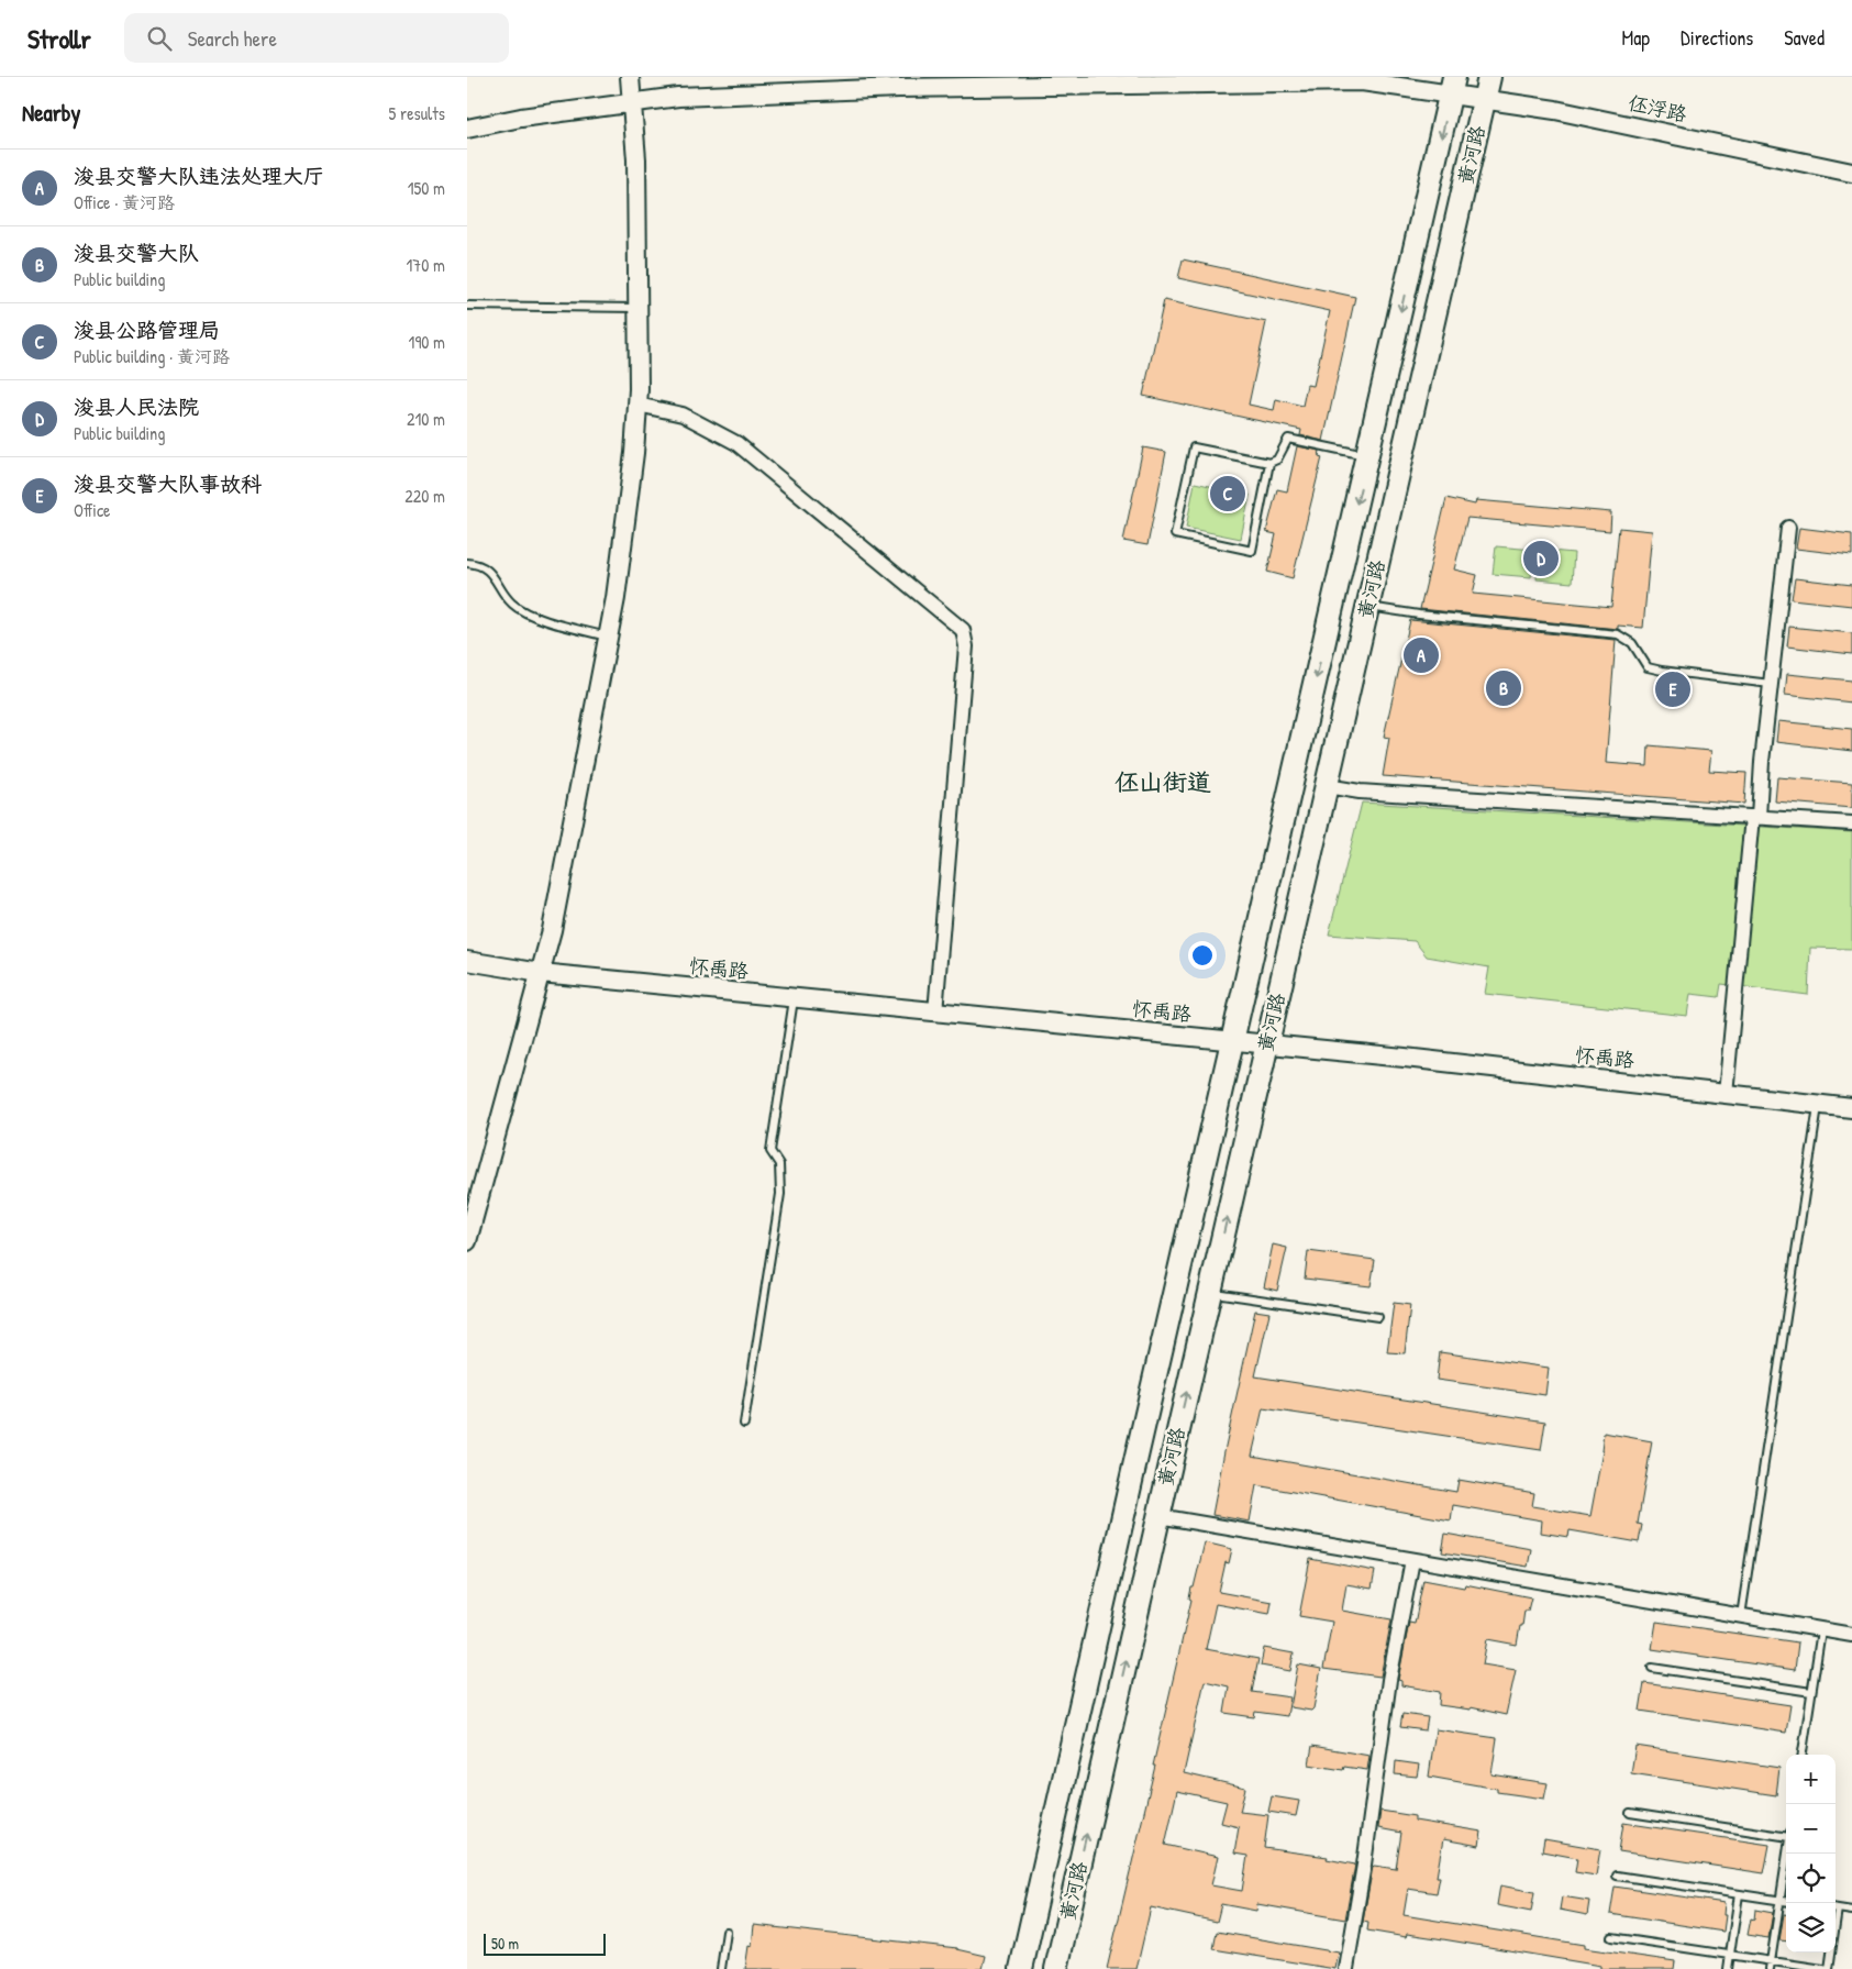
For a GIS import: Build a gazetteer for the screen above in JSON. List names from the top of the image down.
{
  "streets": {
    "main road": ["黄河路"],
    "street": ["伾浮路", "怀禹路"]
  },
  "crossings": [
    ["伾浮路", "黄河路"],
    ["黄河路", "怀禹路"]
  ],
  "districts": ["伾山街道"],
  "scale_bar": "50 m",
  "page": {
    "header": "Strollr",
    "search": "Search here",
    "nav": ["Map", "Directions", "Saved"],
    "heading": ["Nearby", "5 results"],
    "list": [
      {
        "mark": "A",
        "name": "浚县交警大队违法处理大厅",
        "note": "Office · 黄河路",
        "value": "150 m"
      },
      {
        "mark": "B",
        "name": "浚县交警大队",
        "note": "Public building",
        "value": "170 m"
      },
      {
        "mark": "C",
        "name": "浚县公路管理局",
        "note": "Public building · 黄河路",
        "value": "190 m"
      },
      {
        "mark": "D",
        "name": "浚县人民法院",
        "note": "Public building",
        "value": "210 m"
      },
      {
        "mark": "E",
        "name": "浚县交警大队事故科",
        "note": "Office",
        "value": "220 m"
      }
    ],
    "pins": [
      "C",
      "D",
      "A",
      "B",
      "E"
    ],
    "map_buttons": ["+", "−"],
    "scale": "50 m"
  }
}
